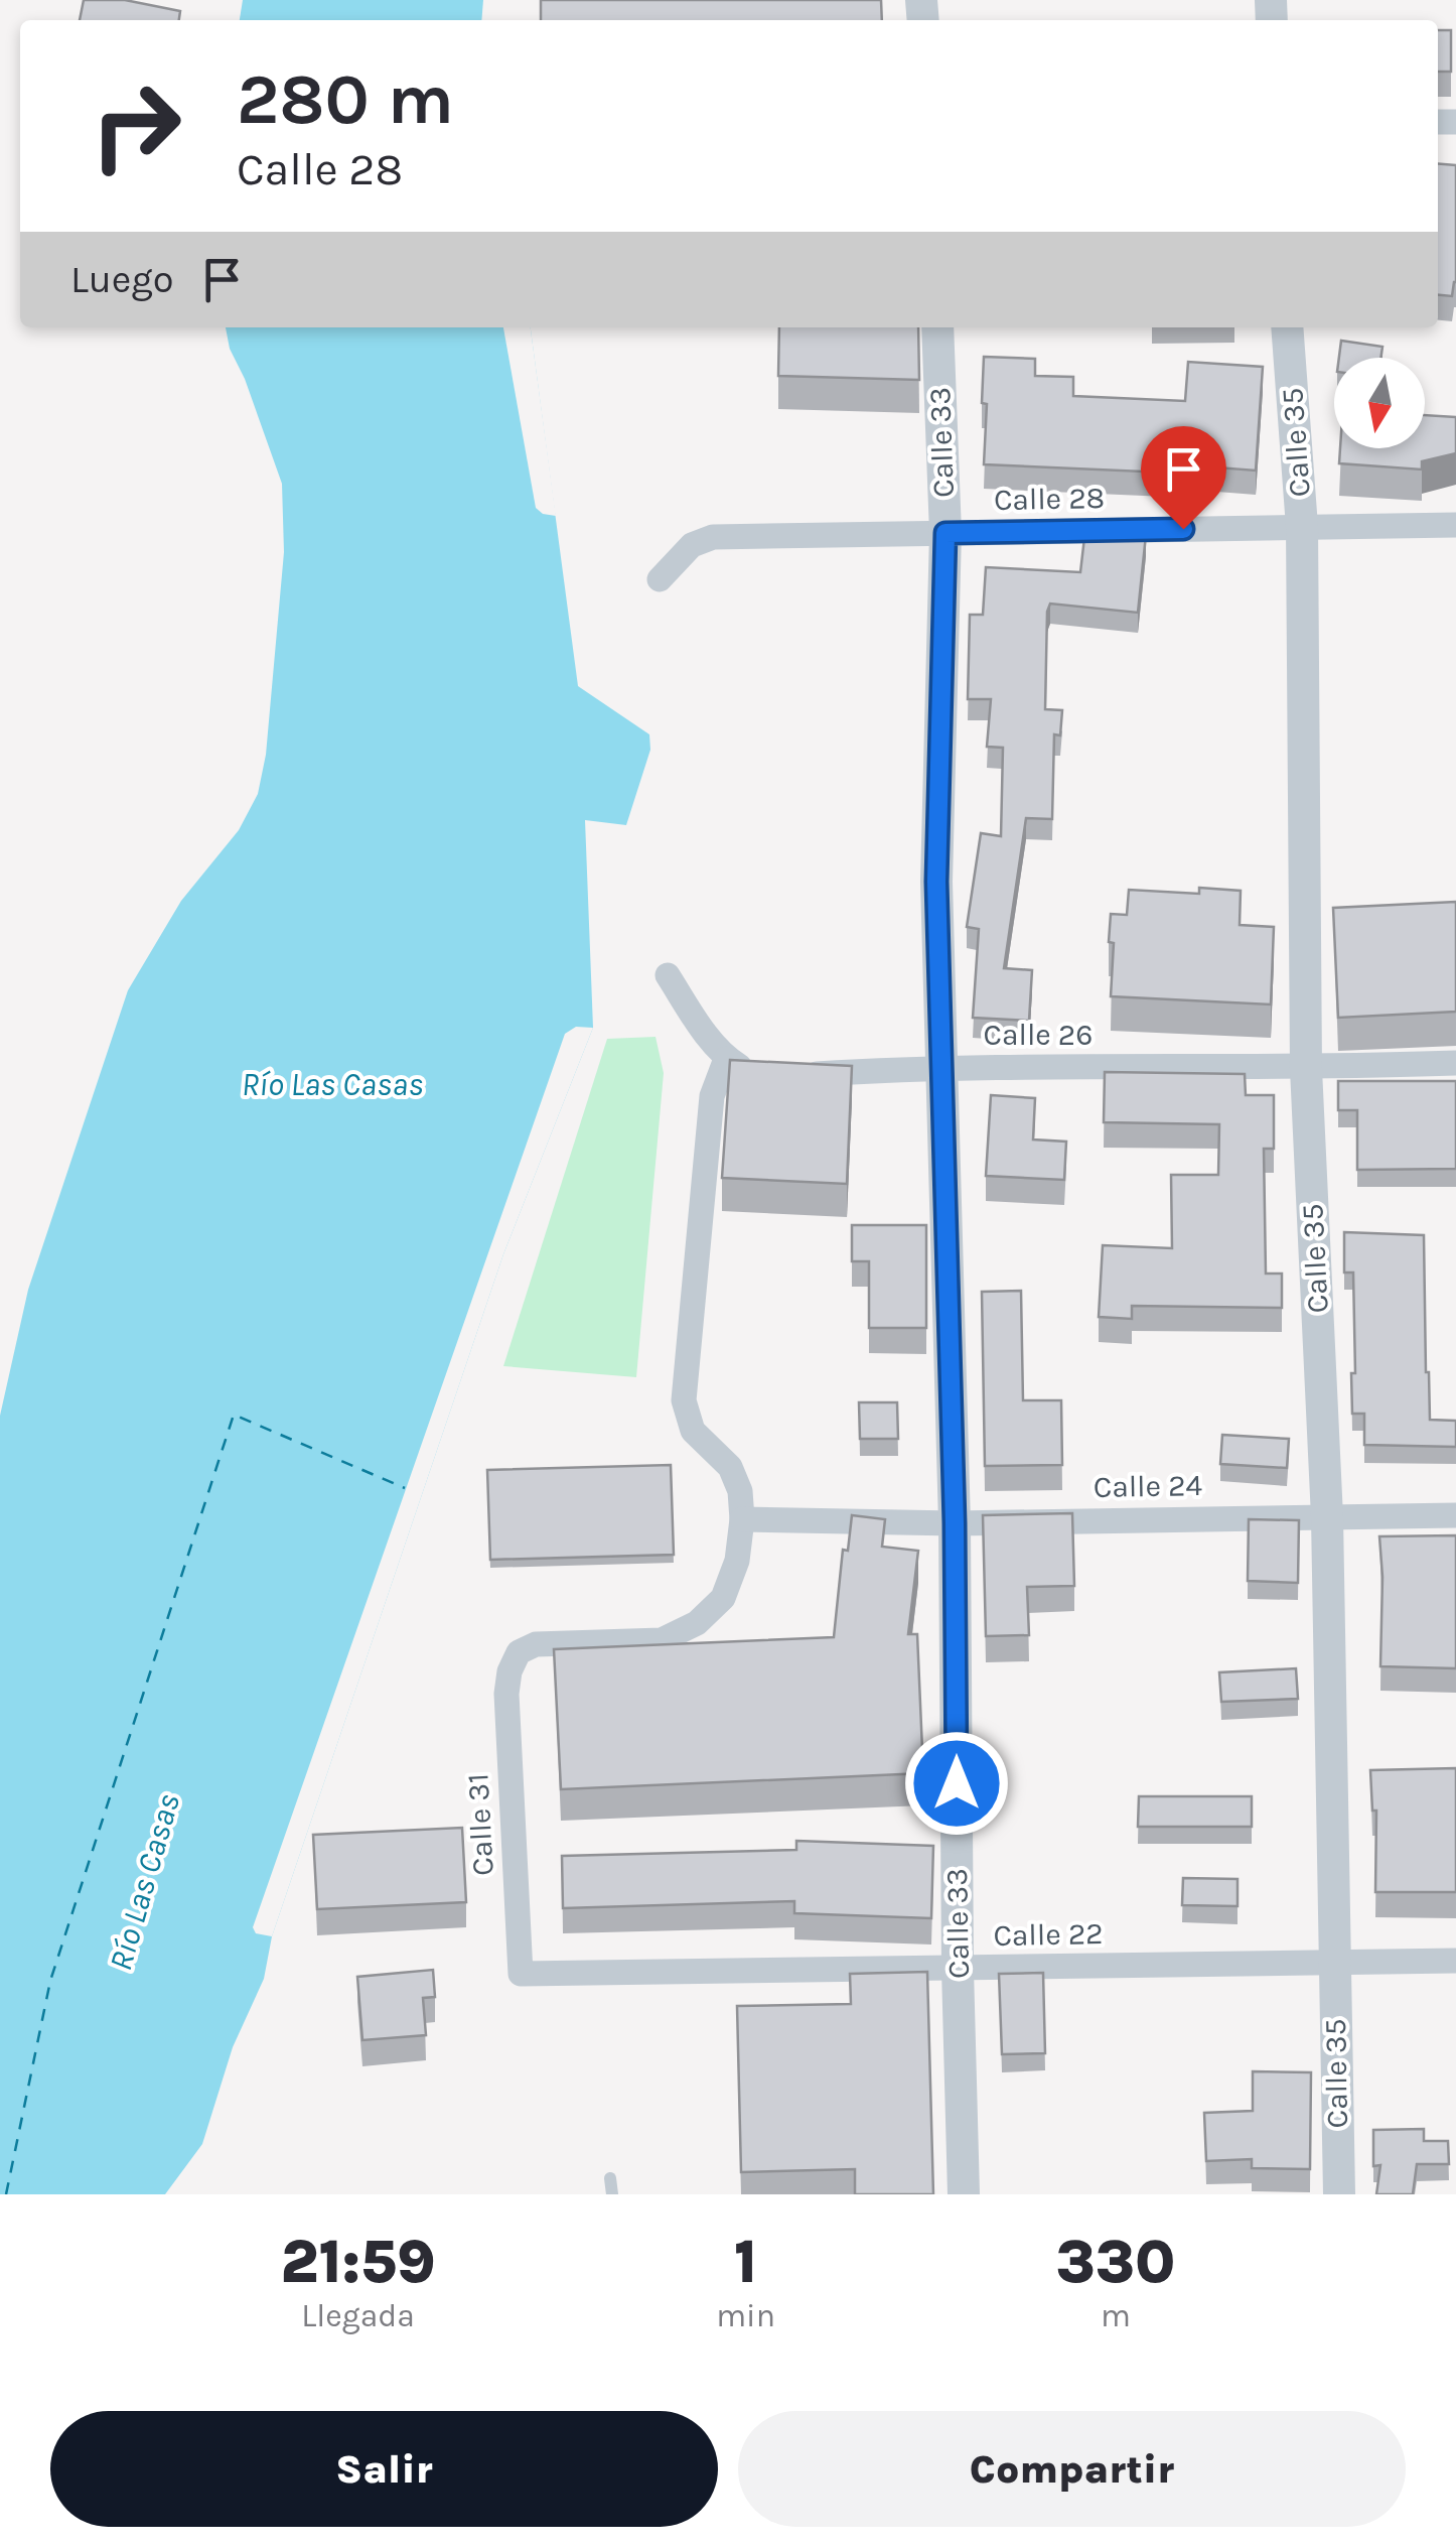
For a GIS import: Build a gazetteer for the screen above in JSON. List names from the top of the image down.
{
  "streets": {
    "street": [
      "Calle 33",
      "Calle 35",
      "Calle 28",
      "Calle 26",
      "Calle 24",
      "Calle 31",
      "Calle 22"
    ]
  },
  "crossings": [
    ["Calle 33", "Calle 28"],
    ["Calle 33", "Calle 26"],
    ["Calle 33", "Calle 24"],
    ["Calle 33", "Calle 22"],
    ["Calle 35", "Calle 28"],
    ["Calle 35", "Calle 26"],
    ["Calle 35", "Calle 24"],
    ["Calle 35", "Calle 22"],
    ["Calle 24", "Calle 31"],
    ["Calle 31", "Calle 22"]
  ],
  "water": ["Río Las Casas"],
  "north": "bottom",
  "page": {
    "turn": ["280 m", "Calle 28"],
    "then": "Luego",
    "eta": [
      "21:59",
      "Llegada",
      "1",
      "min",
      "330",
      "m"
    ],
    "buttons": ["Salir", "Compartir"]
  }
}
